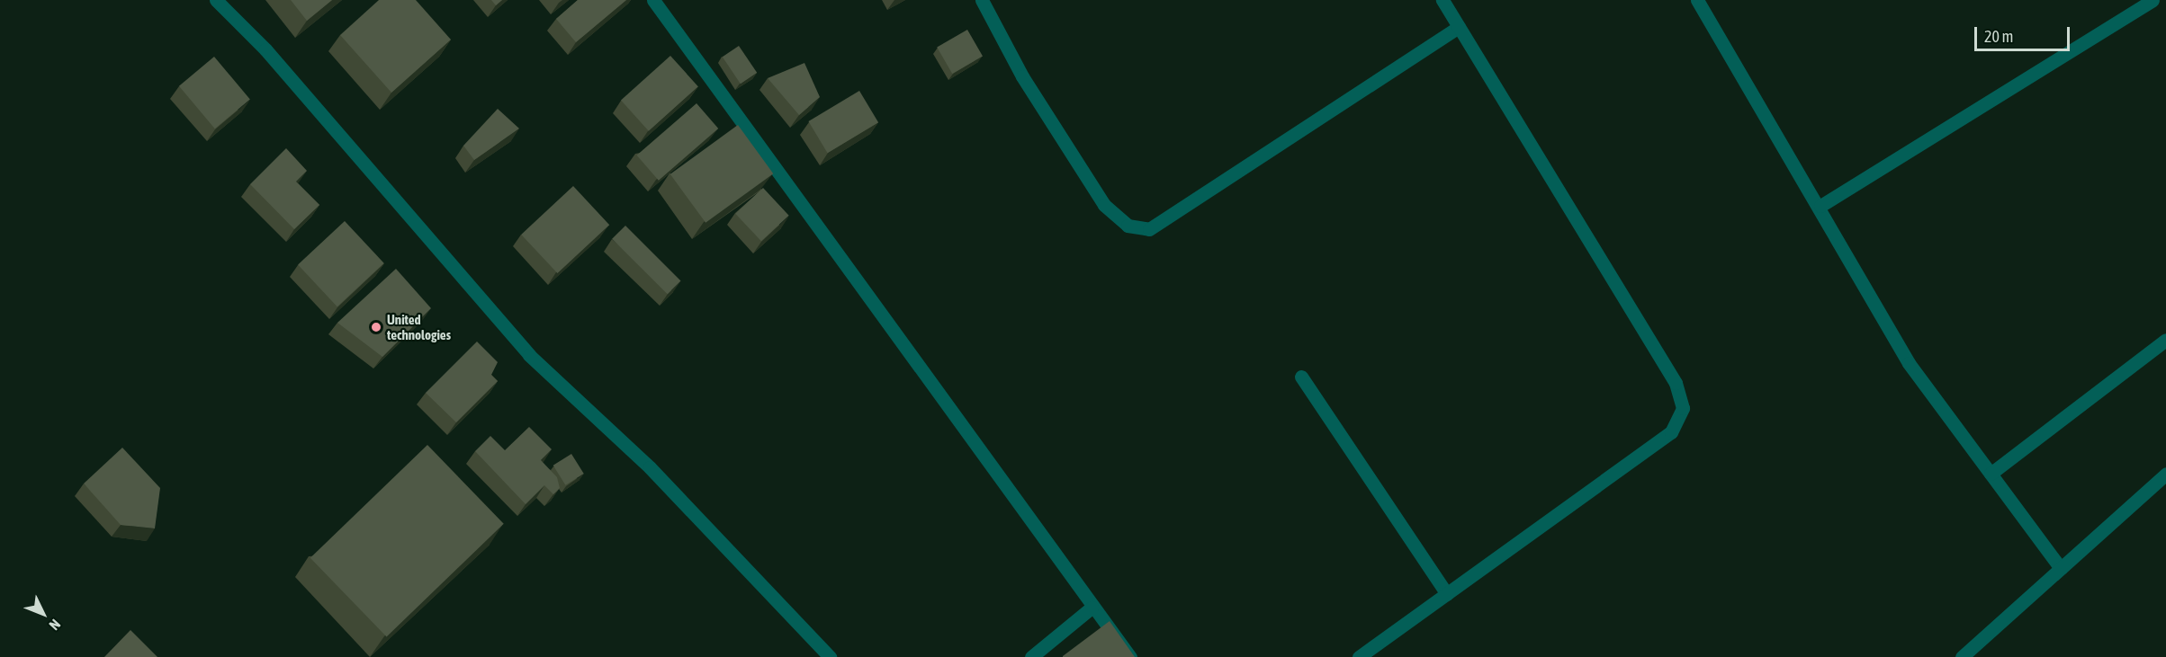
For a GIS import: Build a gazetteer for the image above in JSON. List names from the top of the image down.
{
  "places": ["United technologies"],
  "scale_bar": "20 m",
  "north": "bottom right"
}
